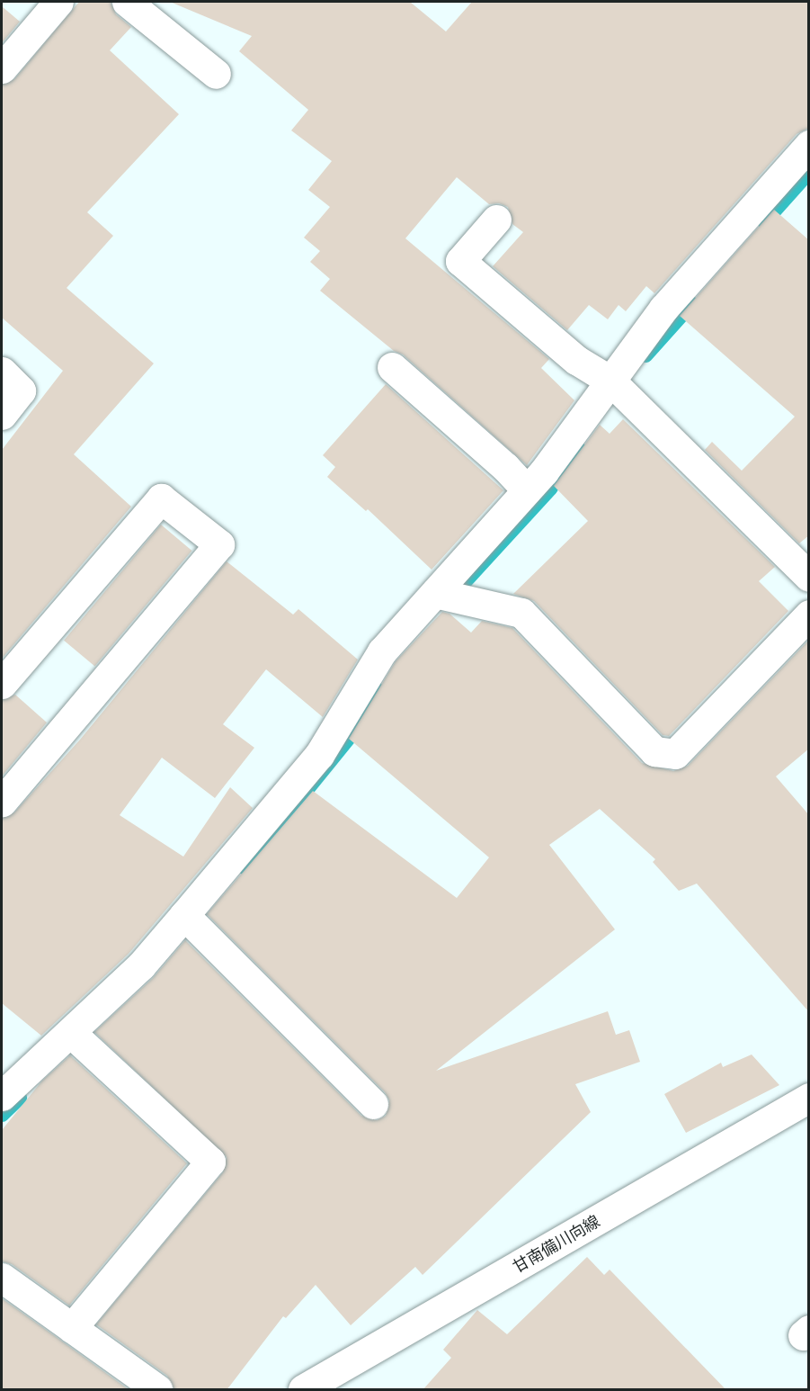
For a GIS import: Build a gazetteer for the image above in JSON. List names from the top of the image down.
{
  "streets": {
    "street": ["甘南備川向線"]
  }
}
